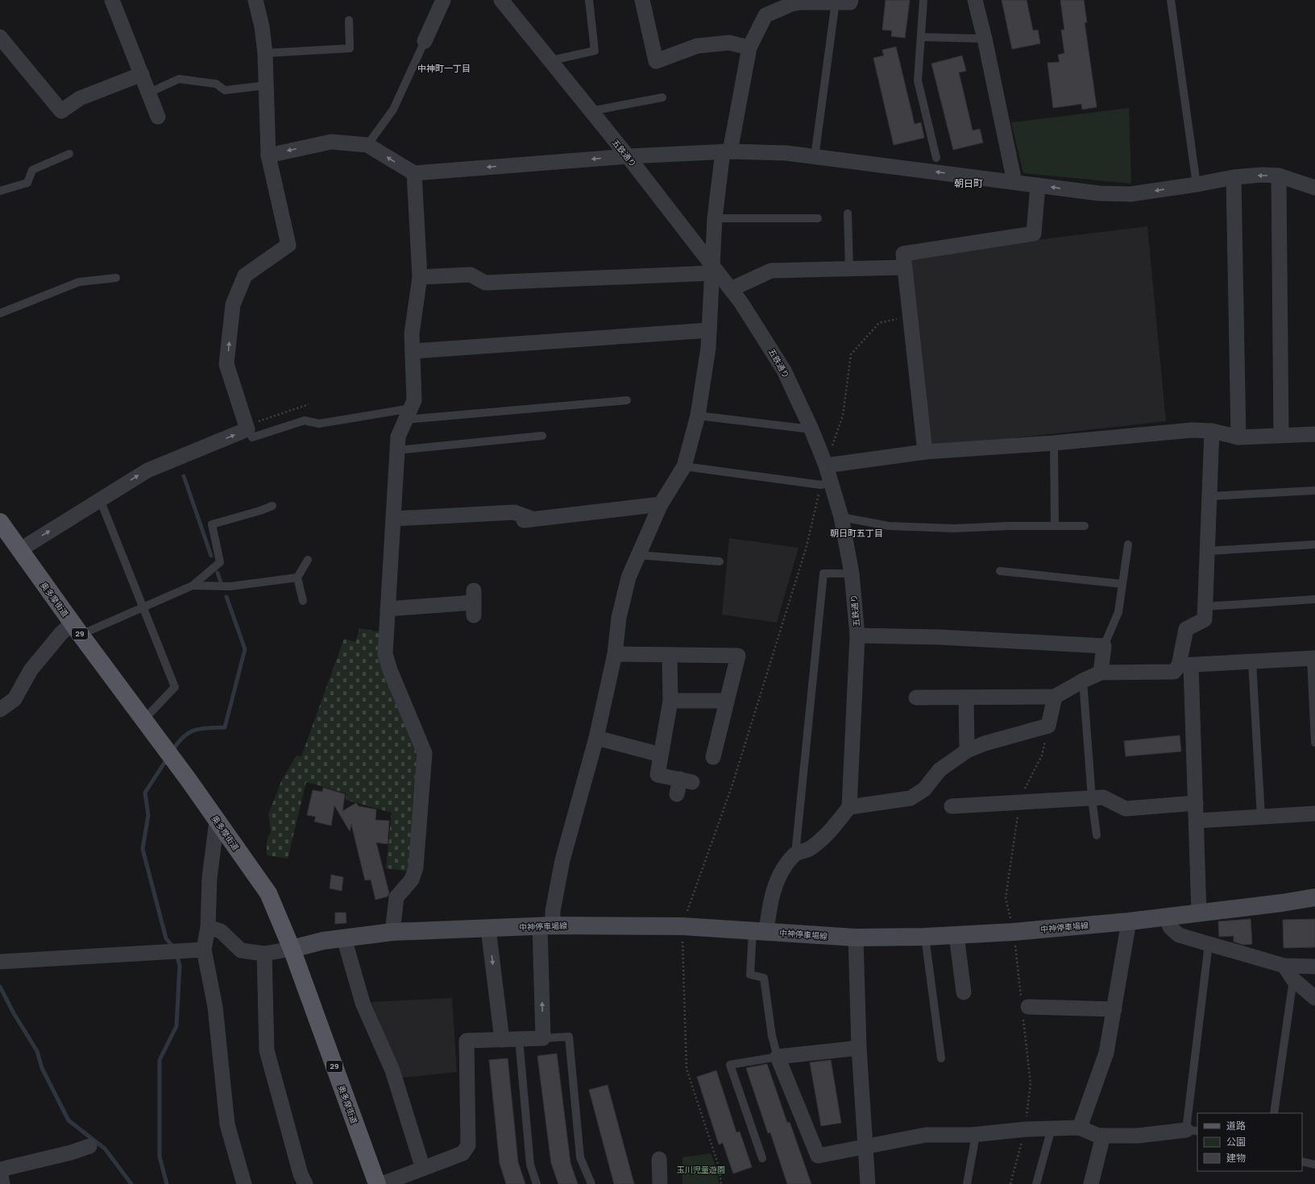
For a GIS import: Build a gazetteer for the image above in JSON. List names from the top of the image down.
{
  "streets": {
    "main road": ["奥多摩街道", "29", "中神停車場線"],
    "street": ["五鉄通り"]
  },
  "crossings": [
    ["奥多摩街道", "中神停車場線"]
  ],
  "districts": ["中神町一丁目", "朝日町", "朝日町五丁目"],
  "parks": ["玉川児童遊園"],
  "legend": ["道路", "公園", "建物"]
}
